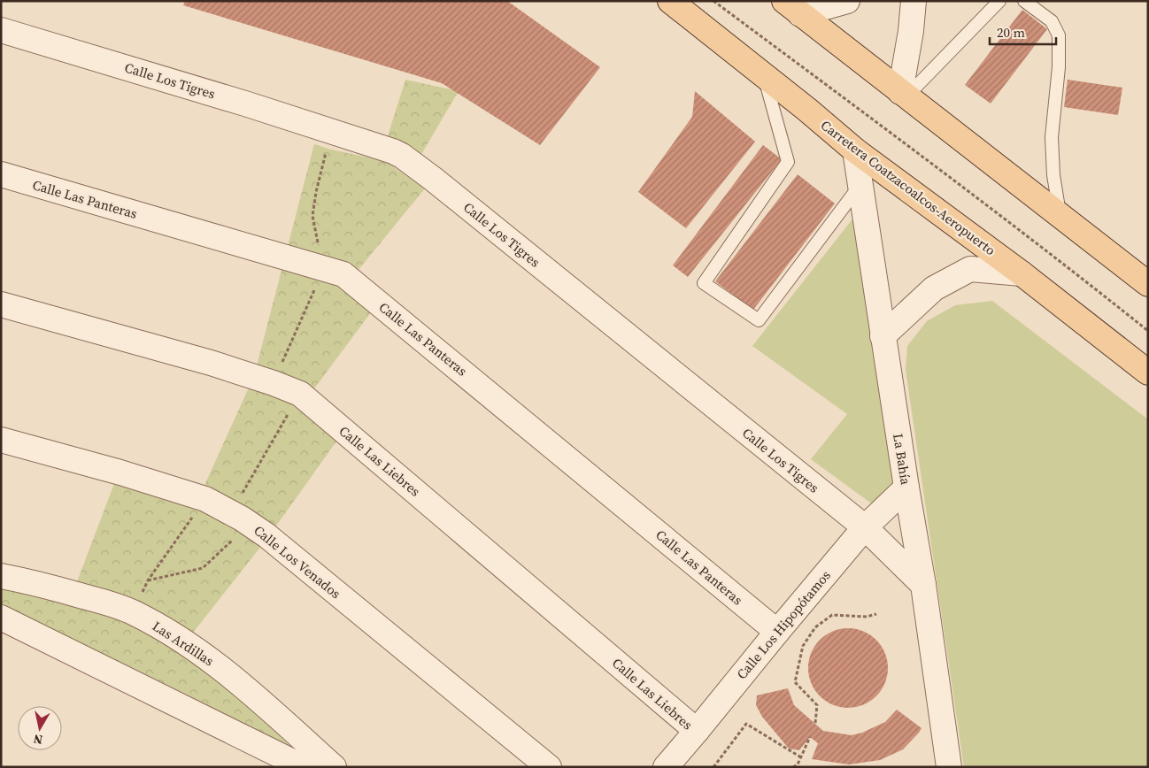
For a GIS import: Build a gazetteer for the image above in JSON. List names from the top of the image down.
{
  "streets": {
    "main road": ["Carretera Coatzacoalcos-Aeropuerto"],
    "street": [
      "Calle Los Tigres",
      "Calle Las Panteras",
      "La Bahía",
      "Calle Las Liebres",
      "Calle Los Venados",
      "Calle Los Hipopótamos",
      "Las Ardillas"
    ]
  },
  "crossings": [
    ["Calle Los Tigres", "La Bahía"],
    ["Calle Los Tigres", "Calle Los Hipopótamos"],
    ["Carretera Coatzacoalcos-Aeropuerto", "La Bahía"],
    ["Calle Las Panteras", "Calle Los Hipopótamos"],
    ["La Bahía", "Calle Los Hipopótamos"],
    ["Calle Las Liebres", "Calle Los Hipopótamos"]
  ],
  "scale_bar": "20 m",
  "north": "bottom"
}
